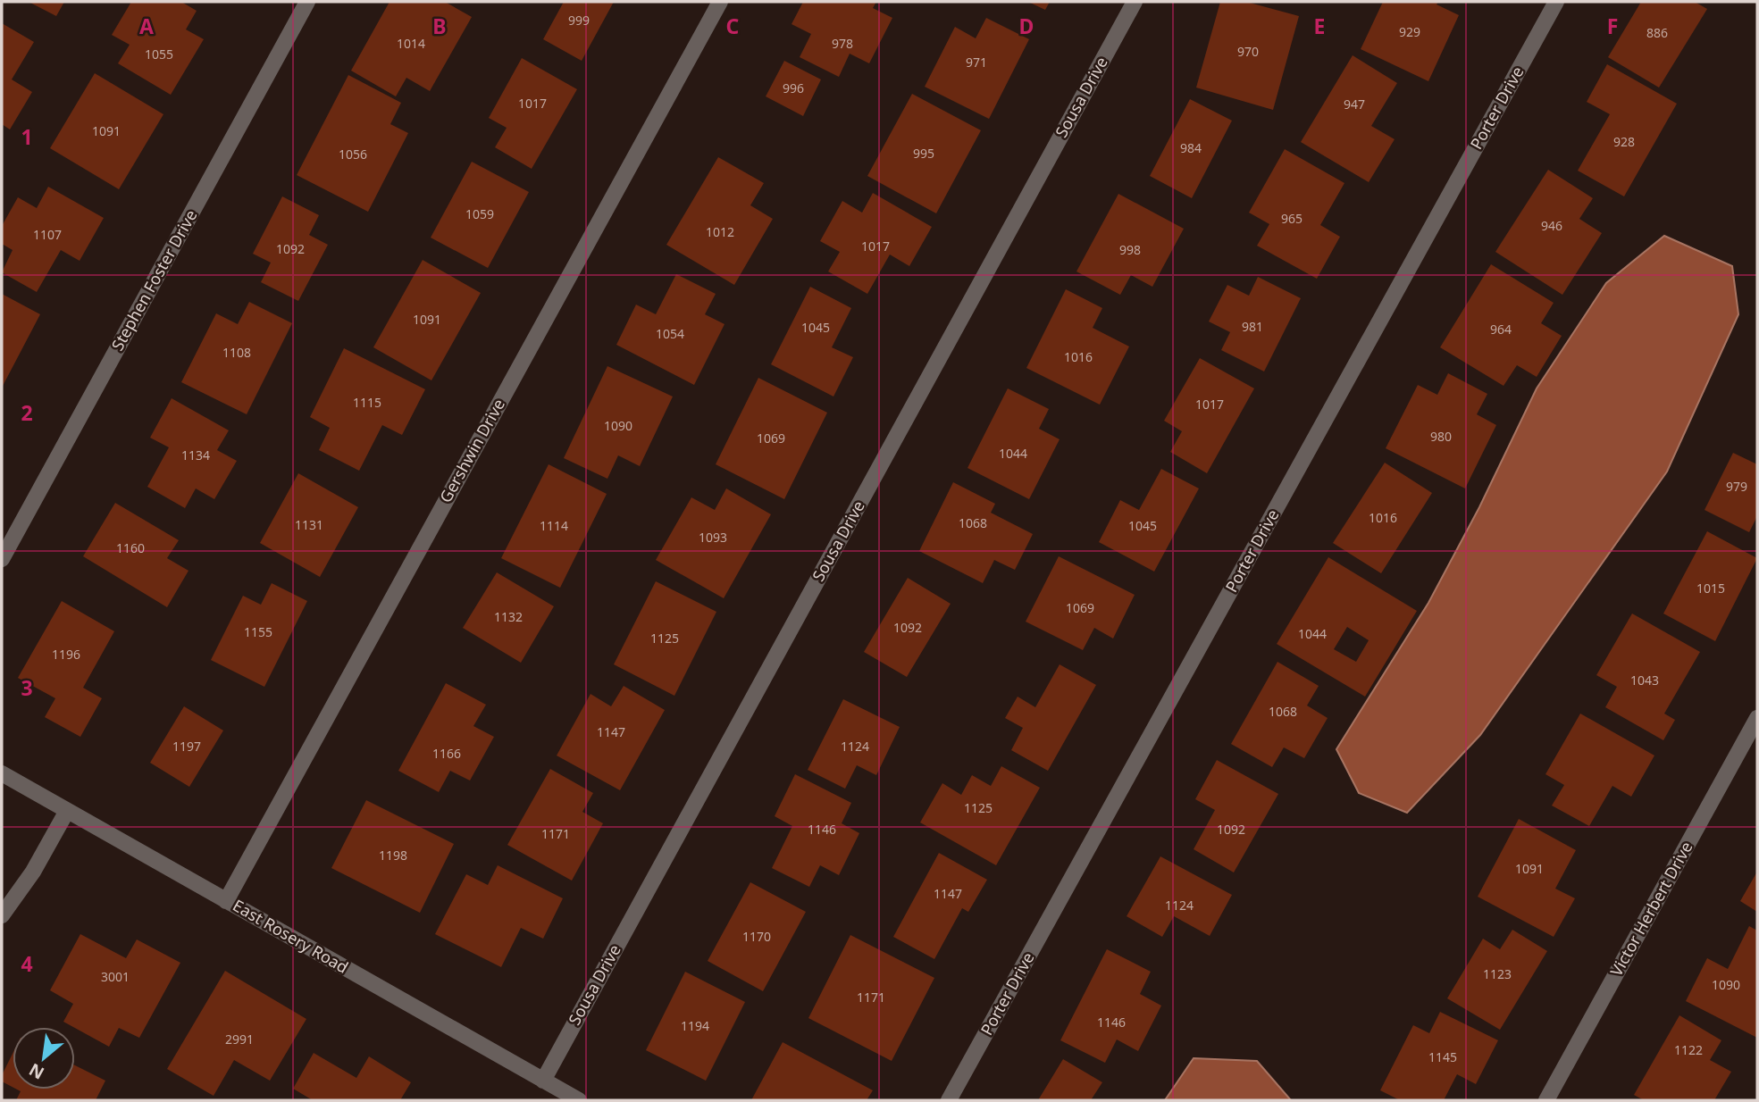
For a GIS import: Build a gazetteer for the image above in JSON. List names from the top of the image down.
{
  "streets": {
    "street": [
      "Sousa Drive",
      "Porter Drive",
      "Stephen Foster Drive",
      "Gershwin Drive",
      "Victor Herbert Drive",
      "East Rosery Road"
    ]
  },
  "crossings": [
    ["Sousa Drive", "East Rosery Road"],
    ["Gershwin Drive", "East Rosery Road"]
  ],
  "house_numbers": [
    "999",
    "929",
    "886",
    "1014",
    "978",
    "970",
    "1055",
    "971",
    "996",
    "1017",
    "947",
    "1091",
    "928",
    "984",
    "995",
    "1056",
    "1059",
    "965",
    "946",
    "1012",
    "1107",
    "1017",
    "1092",
    "998",
    "1091",
    "981",
    "1045",
    "964",
    "1054",
    "1108",
    "1016",
    "1115",
    "1017",
    "1090",
    "980",
    "1069",
    "1044",
    "1134",
    "979",
    "1016",
    "1068",
    "1131",
    "1114",
    "1045",
    "1093",
    "1160",
    "1015",
    "1069",
    "1132",
    "1092",
    "1155",
    "1044",
    "1125",
    "1196",
    "1043",
    "1068",
    "1147",
    "1197",
    "1124",
    "1166",
    "1125",
    "1146",
    "1092",
    "1171",
    "1198",
    "1091",
    "1147",
    "1124",
    "1170",
    "1123",
    "3001",
    "1090",
    "1171",
    "1146",
    "1194",
    "2991",
    "1122",
    "1145"
  ],
  "north": "bottom left",
  "grid": {
    "columns": [
      "A",
      "B",
      "C",
      "D",
      "E",
      "F"
    ],
    "rows": [
      "1",
      "2",
      "3",
      "4"
    ]
  }
}
